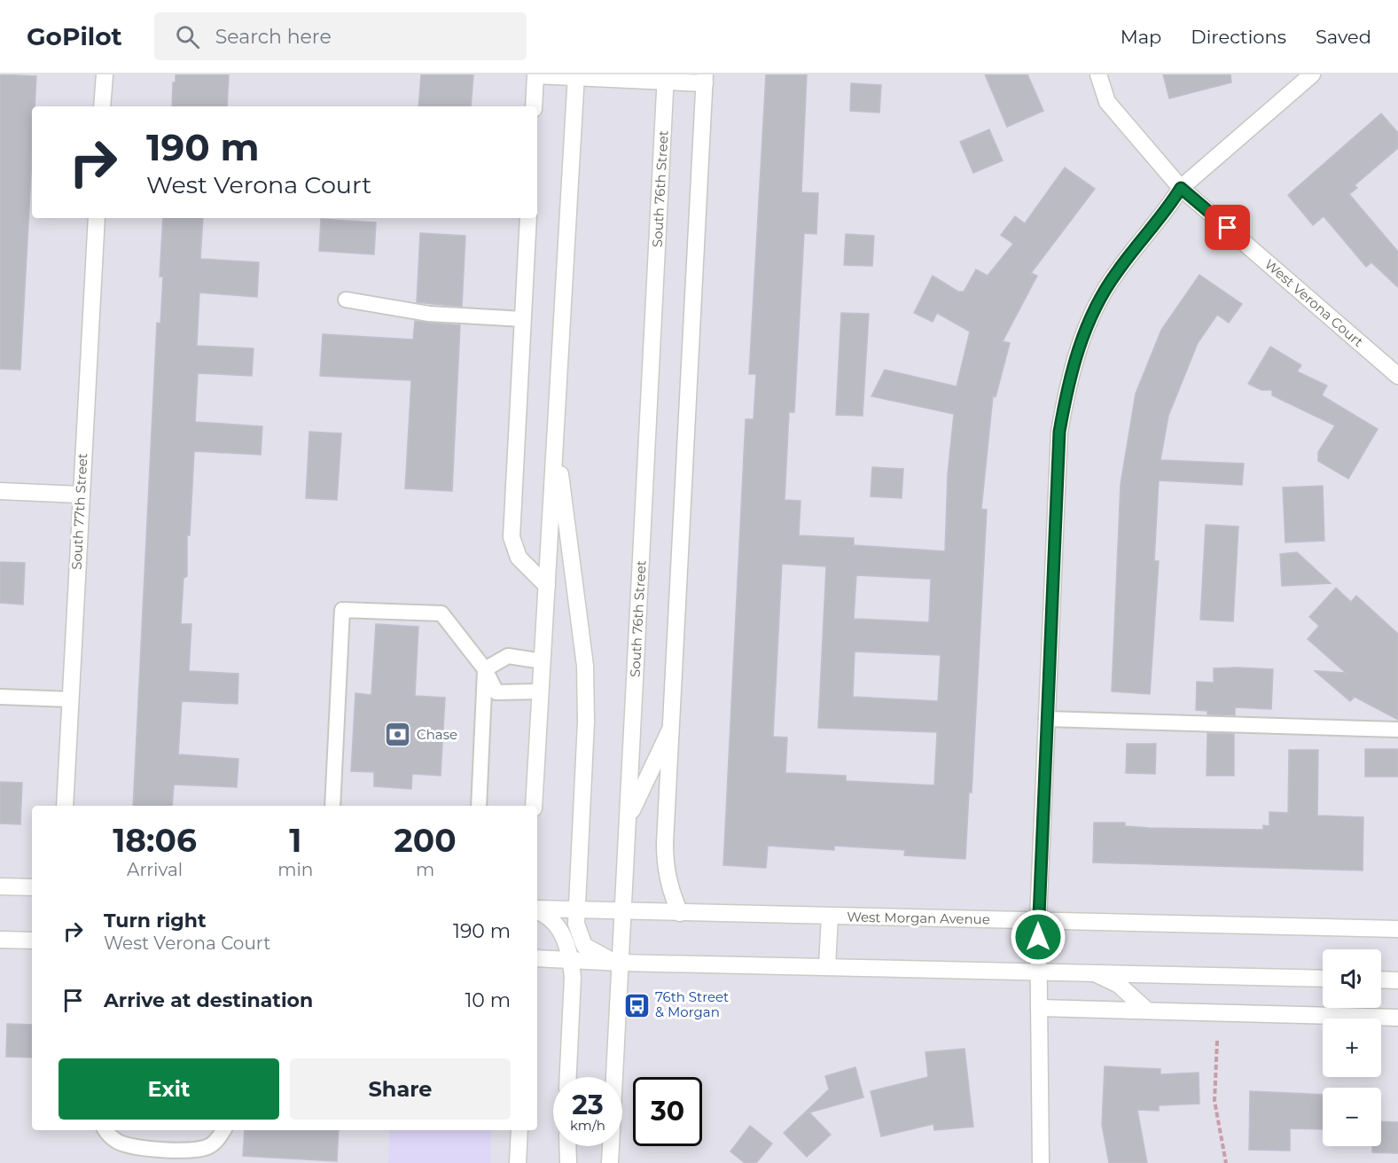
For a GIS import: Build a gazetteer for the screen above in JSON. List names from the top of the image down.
{
  "streets": {
    "street": [
      "South 76th Street",
      "West Verona Court",
      "South 77th Street",
      "West Morgan Avenue"
    ]
  },
  "crossings": [
    ["South 76th Street", "West Morgan Avenue"]
  ],
  "places": {
    "bank": ["Chase"],
    "bus stop": ["76th Street & Morgan"]
  },
  "page": {
    "header": "GoPilot",
    "search": "Search here",
    "nav": ["Map", "Directions", "Saved"],
    "turn": ["190 m", "West Verona Court"],
    "eta": [
      "18:06",
      "Arrival",
      "1",
      "min",
      "200",
      "m"
    ],
    "list": [
      {
        "name": "Turn right",
        "note": "West Verona Court",
        "value": "190 m"
      },
      {
        "name": "Arrive at destination",
        "value": "10 m"
      }
    ],
    "map_buttons": ["+", "−"],
    "buttons": ["Exit", "Share"],
    "speed": "23 km/h",
    "limit": "30"
  }
}
